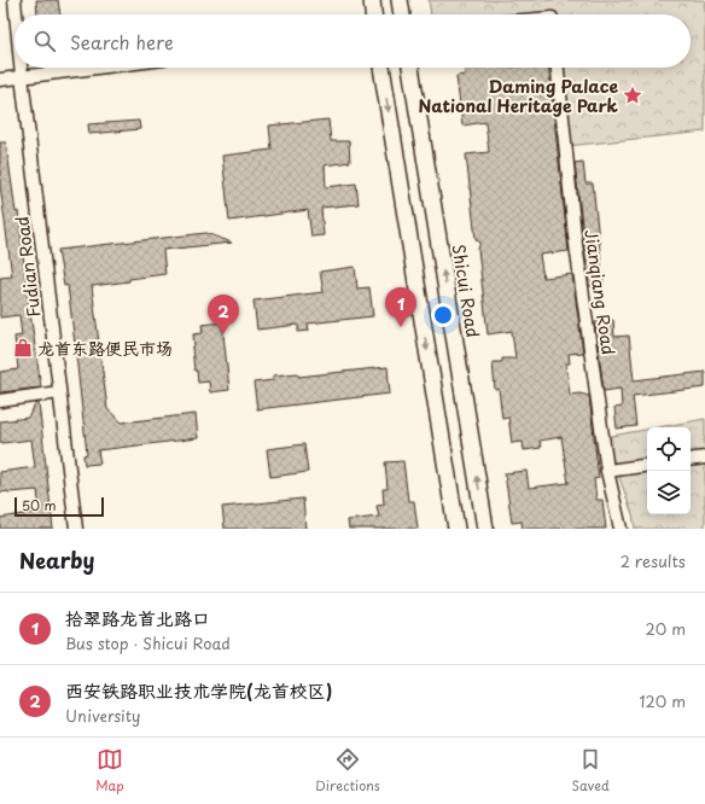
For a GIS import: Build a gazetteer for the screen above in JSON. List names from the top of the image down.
{
  "streets": {
    "main road": ["Shicui Road"],
    "street": ["Fudian Road", "Jianqiang Road"]
  },
  "places": {
    "place": ["Daming Palace National Heritage Park"],
    "shop": ["龙首东路便民市场"]
  },
  "scale_bar": "50 m",
  "page": {
    "search": "Search here",
    "pins": ["1", "2"],
    "scale": "50 m",
    "heading": ["Nearby", "2 results"],
    "list": [
      {
        "mark": "1",
        "name": "拾翠路龙首北路口",
        "note": "Bus stop · Shicui Road",
        "value": "20 m"
      },
      {
        "mark": "2",
        "name": "西安铁路职业技术学院(龙首校区)",
        "note": "University",
        "value": "120 m"
      }
    ],
    "nav": ["Map", "Directions", "Saved"]
  }
}
